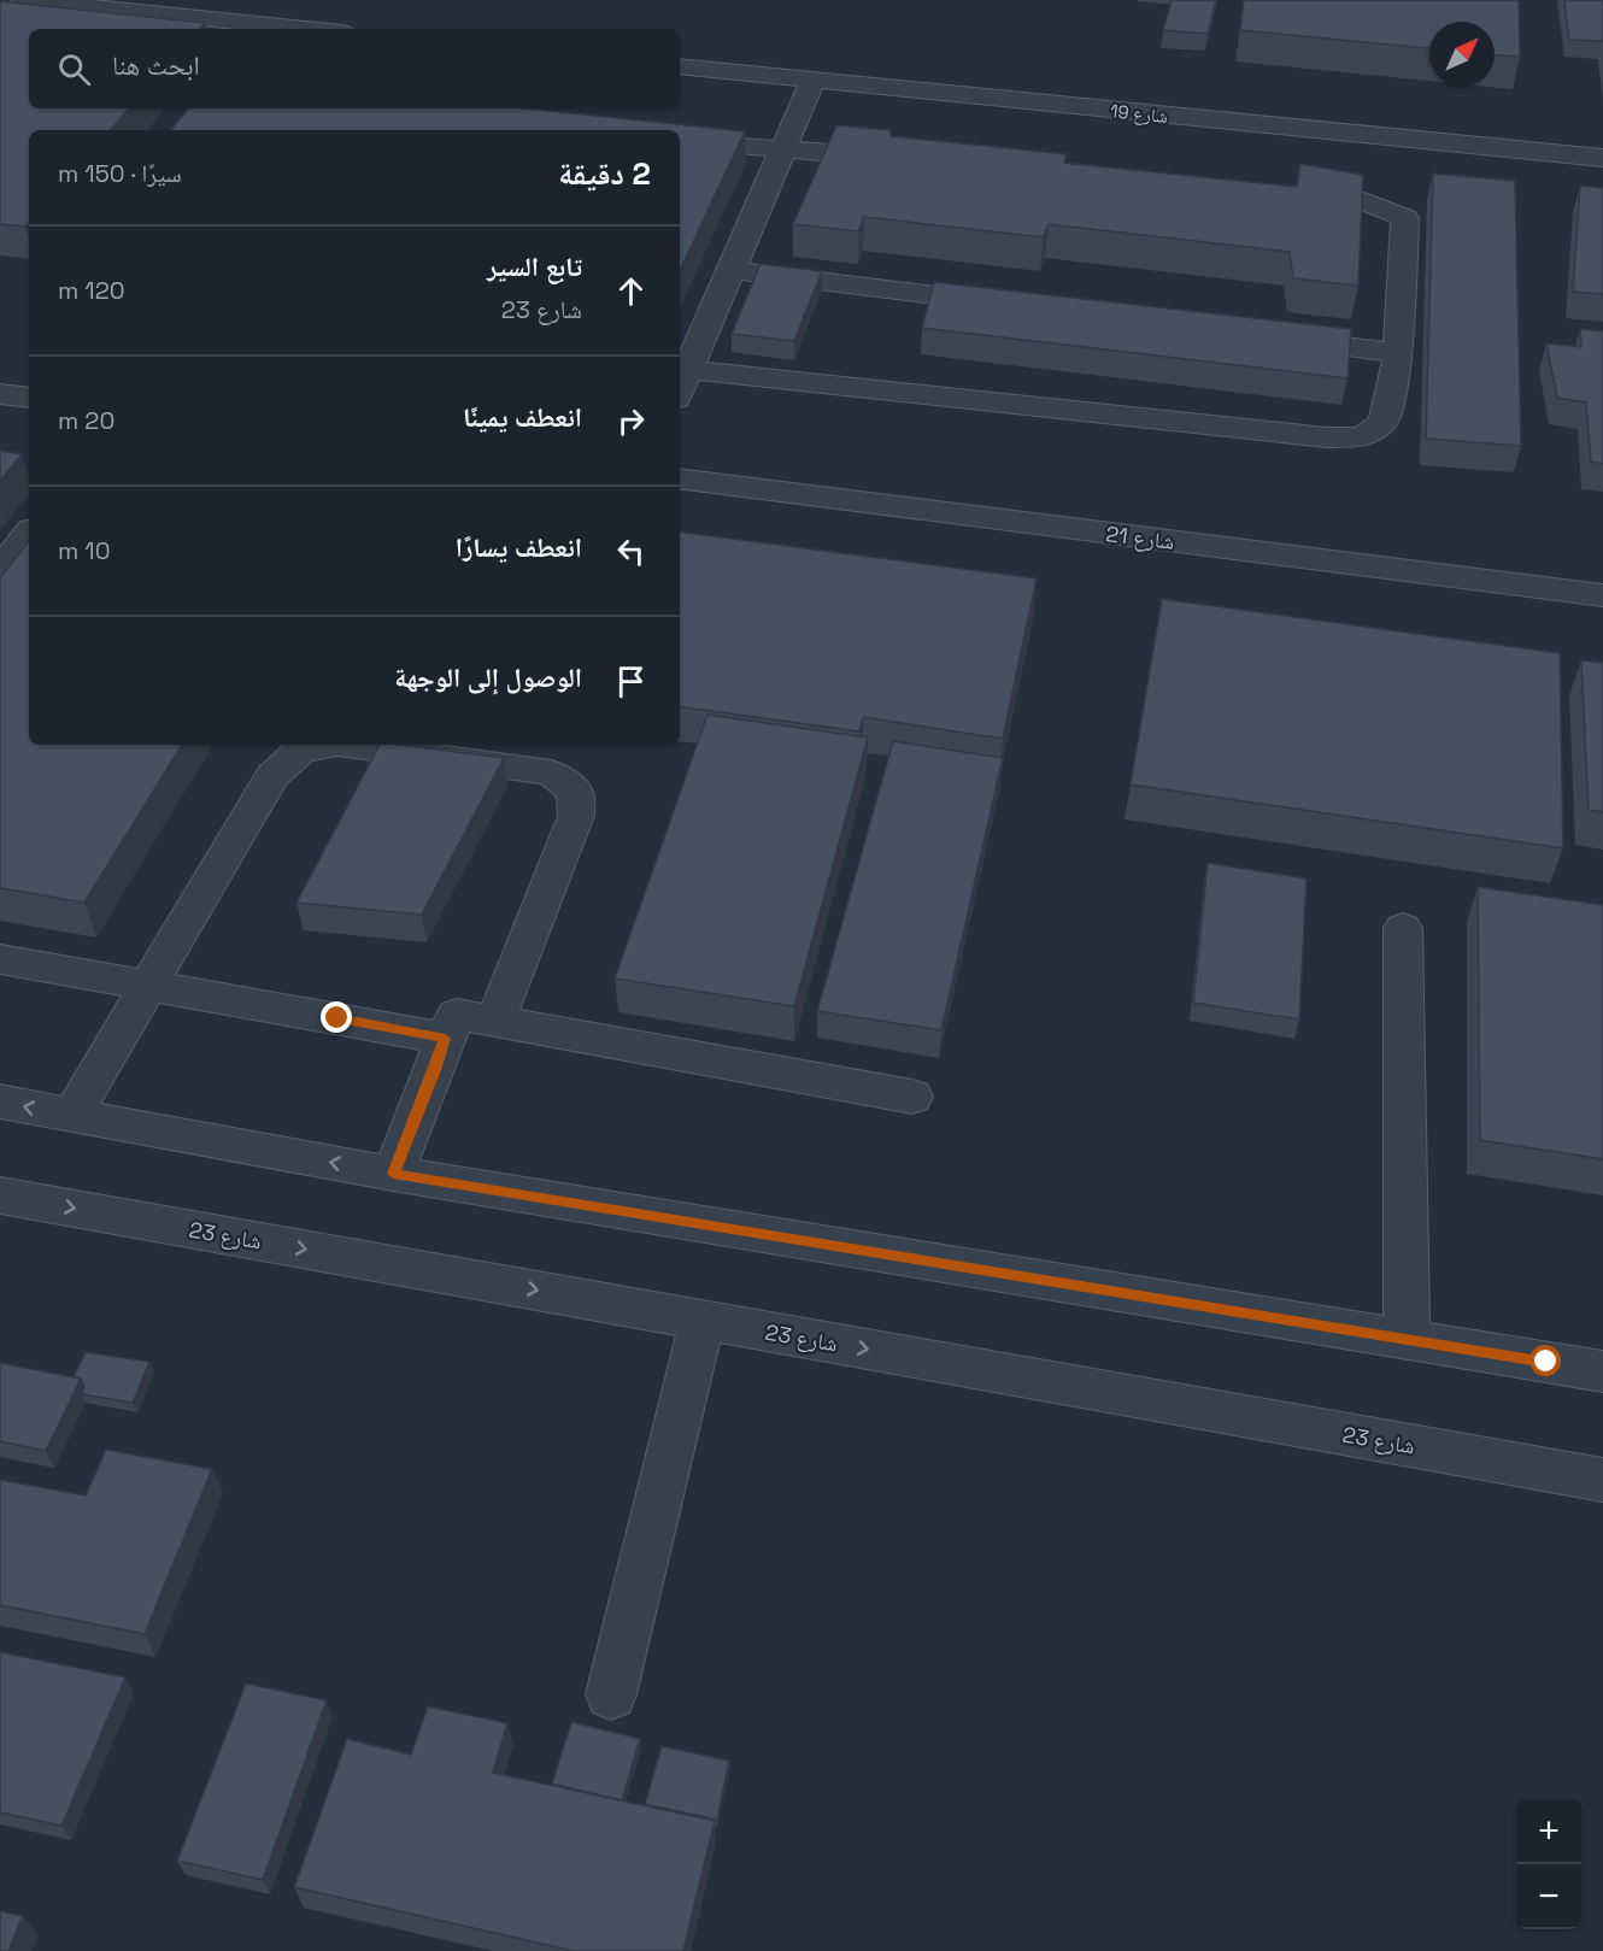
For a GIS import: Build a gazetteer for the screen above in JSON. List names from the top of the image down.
{
  "streets": {
    "street": ["شارع 19", "شارع 21", "شارع 23"]
  },
  "north": "top right",
  "page": {
    "search": "ابحث هنا",
    "heading": ["2 دقيقة", "سيرًا · 150 m"],
    "list": [
      ["تابع السير", "شارع 23", "120 m"],
      ["انعطف يمينًا", "20 m"],
      ["انعطف يسارًا", "10 m"],
      "الوصول إلى الوجهة"
    ],
    "map_buttons": ["+", "−"]
  }
}
